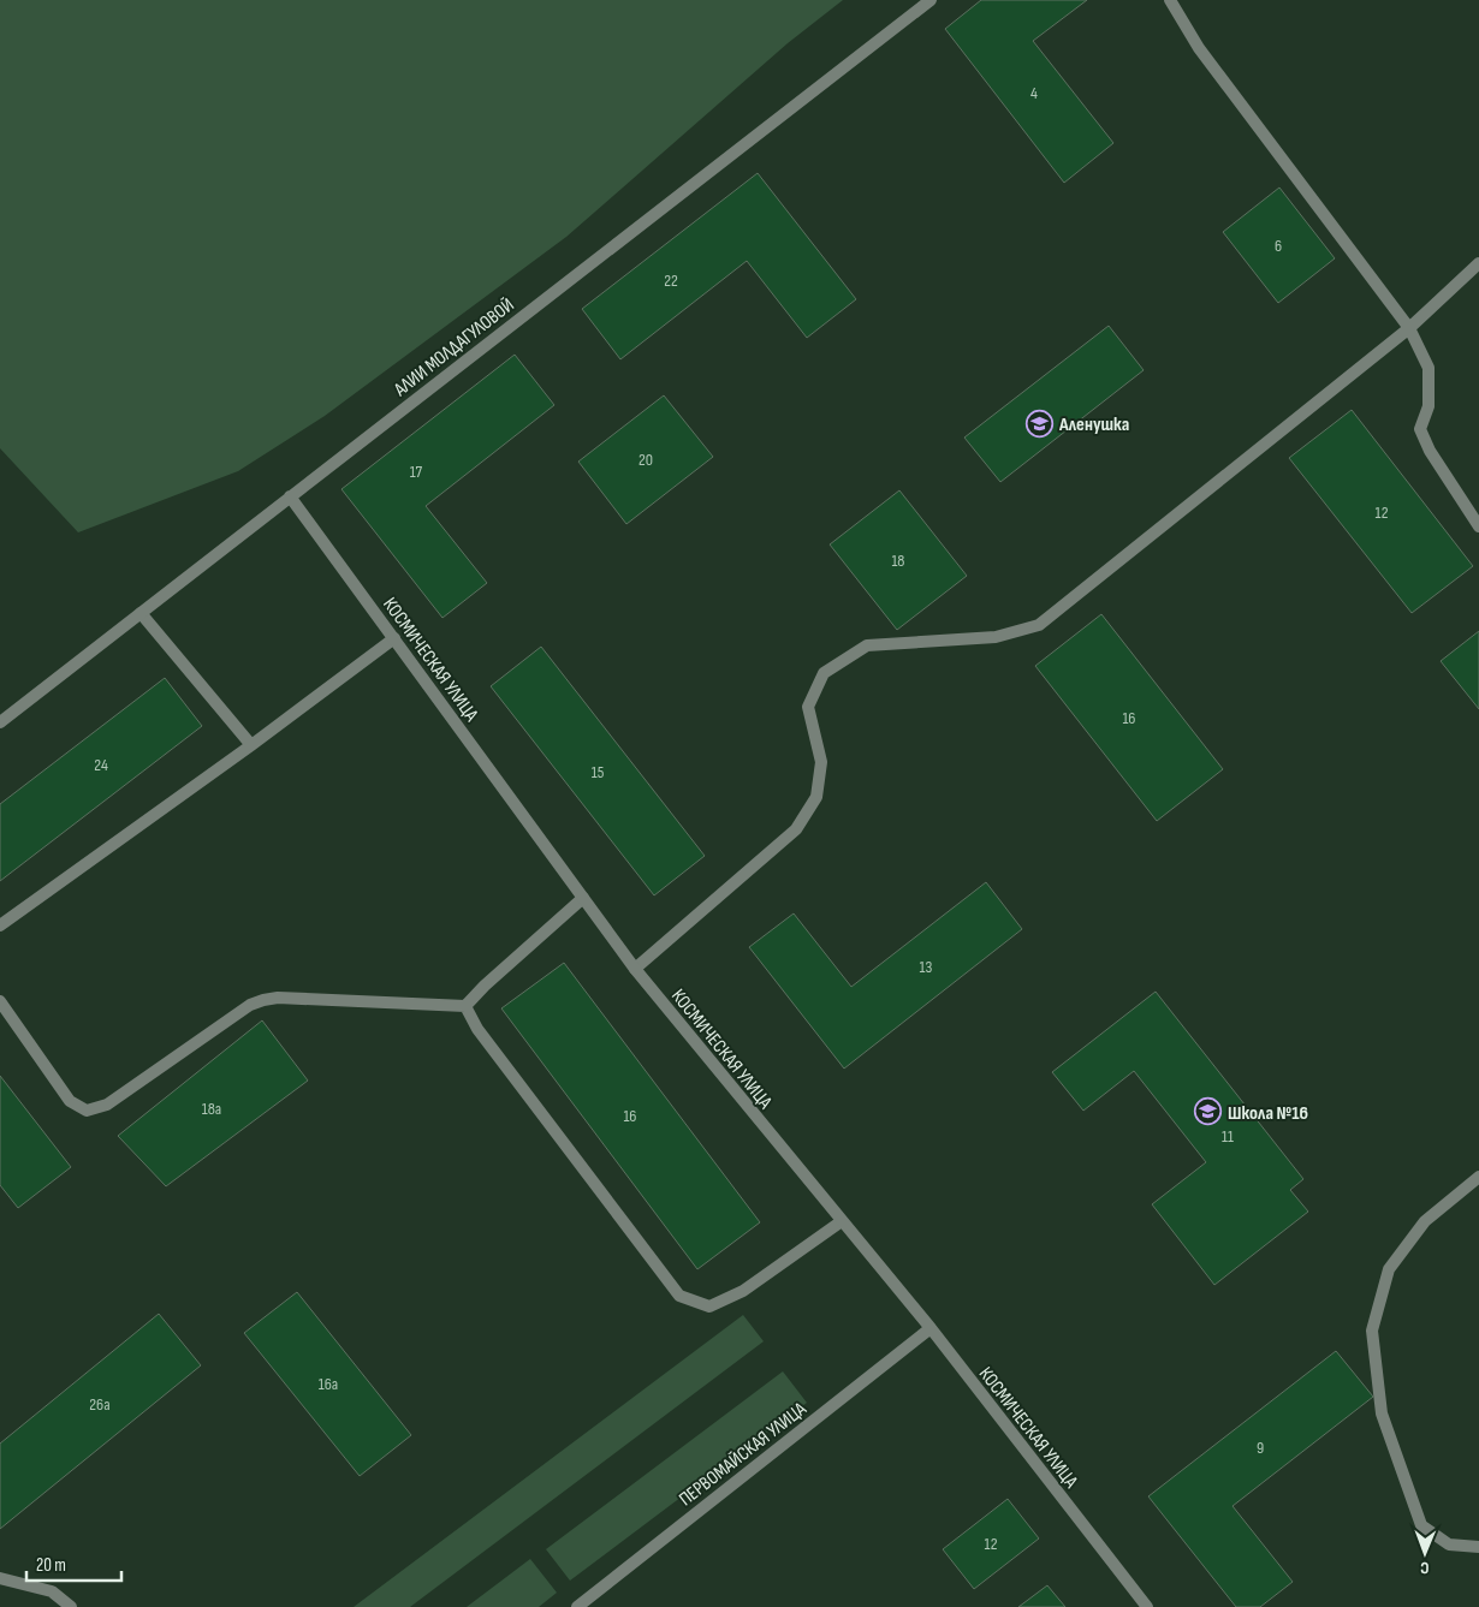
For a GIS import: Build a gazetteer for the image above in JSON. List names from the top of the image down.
{
  "streets": {
    "street": ["АЛИИ МОЛДАГУЛОВОЙ", "КОСМИЧЕСКАЯ УЛИЦА", "ПЕРВОМАЙСКАЯ УЛИЦА"]
  },
  "crossings": [
    ["АЛИИ МОЛДАГУЛОВОЙ", "КОСМИЧЕСКАЯ УЛИЦА"],
    ["КОСМИЧЕСКАЯ УЛИЦА", "ПЕРВОМАЙСКАЯ УЛИЦА"]
  ],
  "places": {
    "school or university": ["Аленушка", "Школа №16"]
  },
  "house_numbers": [
    "4",
    "6",
    "22",
    "20",
    "17",
    "12",
    "18",
    "16",
    "24",
    "15",
    "13",
    "18а",
    "16",
    "11",
    "16а",
    "26а",
    "9",
    "12"
  ],
  "scale_bar": "20 m",
  "north": "bottom"
}
